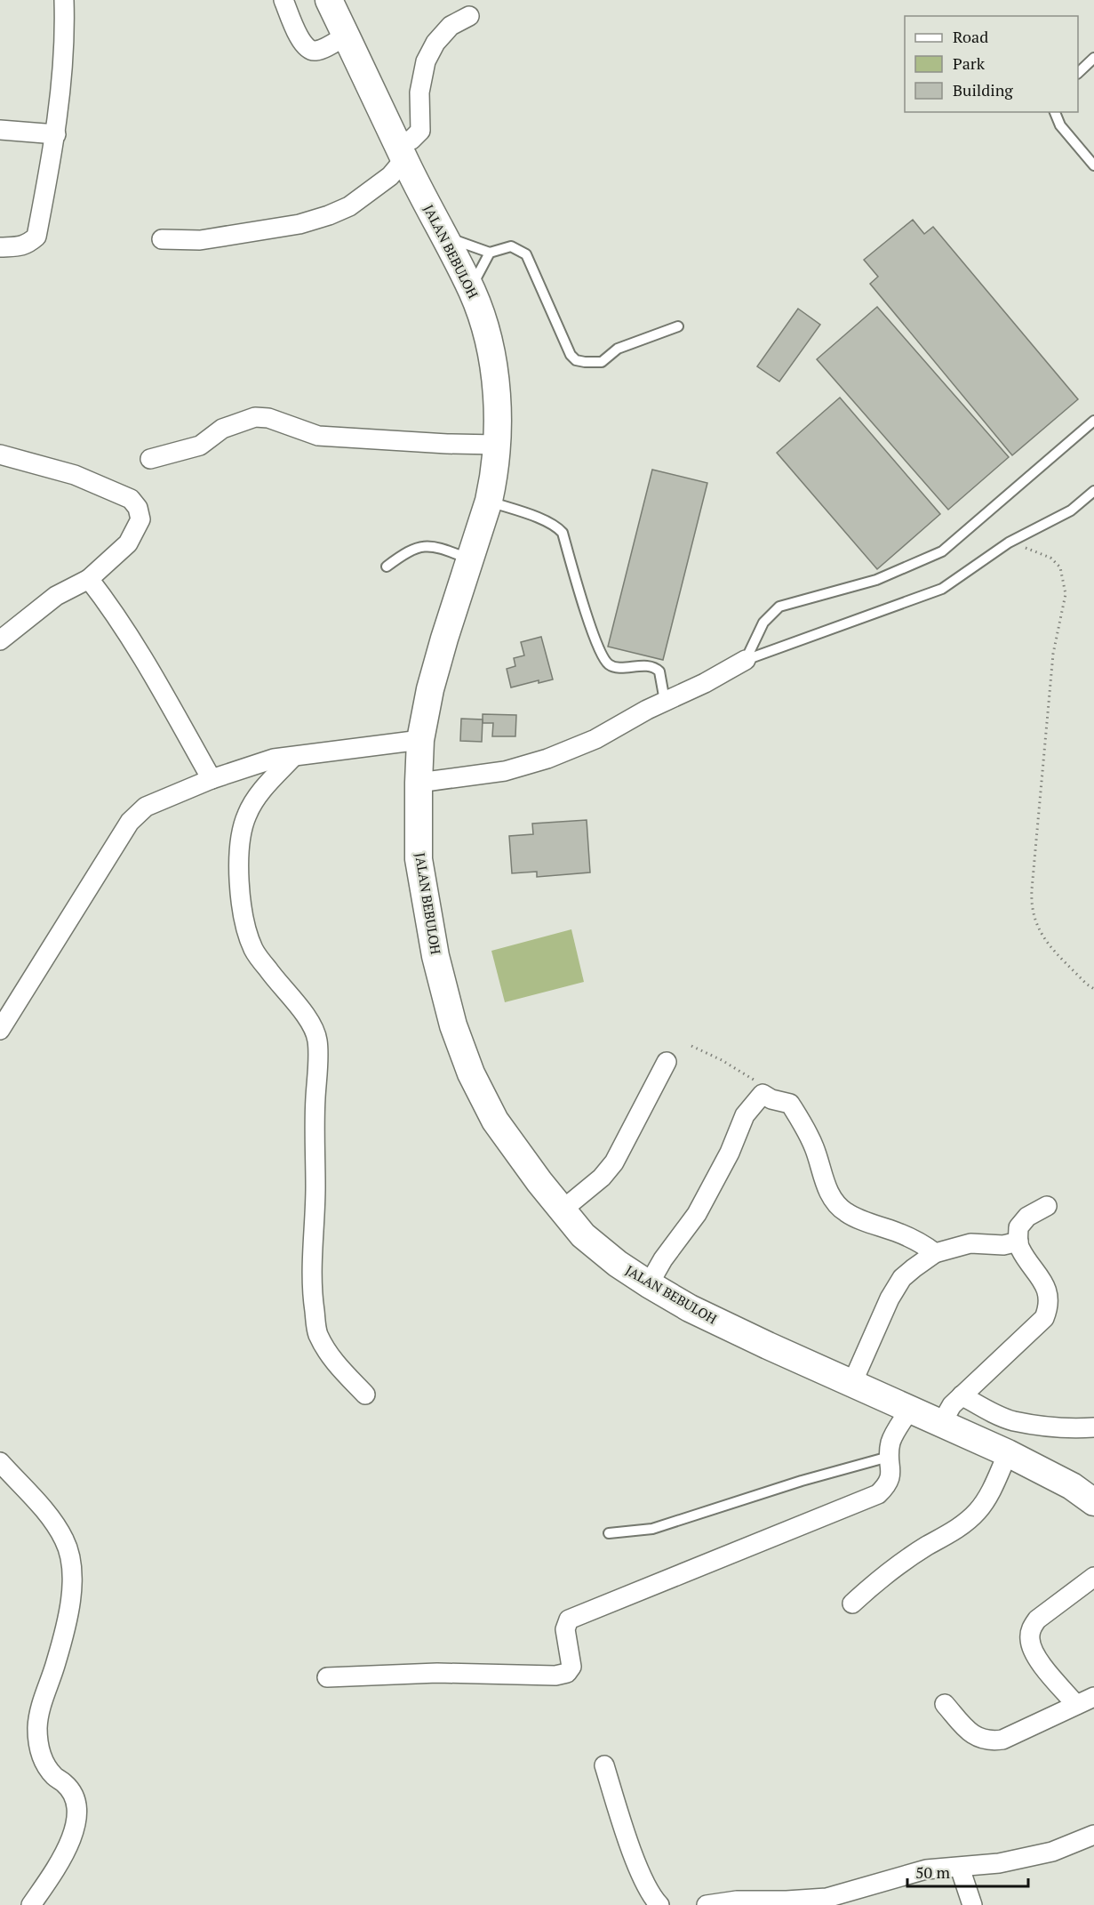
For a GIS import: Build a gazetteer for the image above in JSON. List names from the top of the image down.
{
  "streets": {
    "main road": ["JALAN BEBULOH"]
  },
  "legend": ["Road", "Park", "Building"],
  "scale_bar": "50 m"
}
